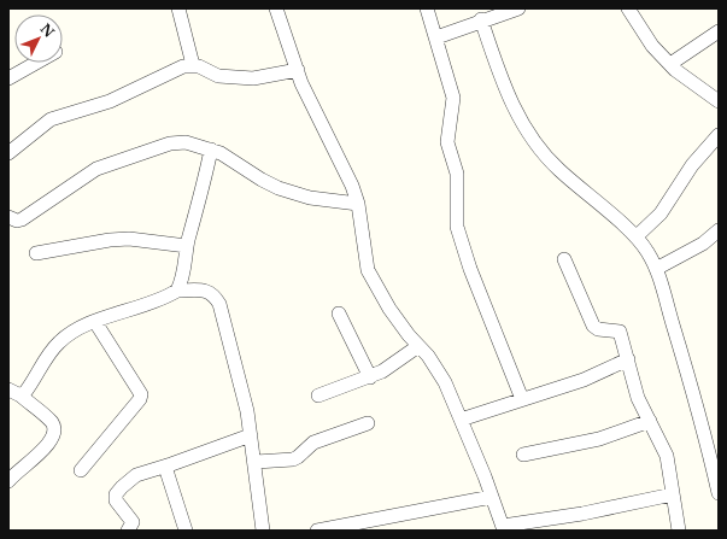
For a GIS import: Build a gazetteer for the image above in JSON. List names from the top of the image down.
{
  "north": "top right"
}
